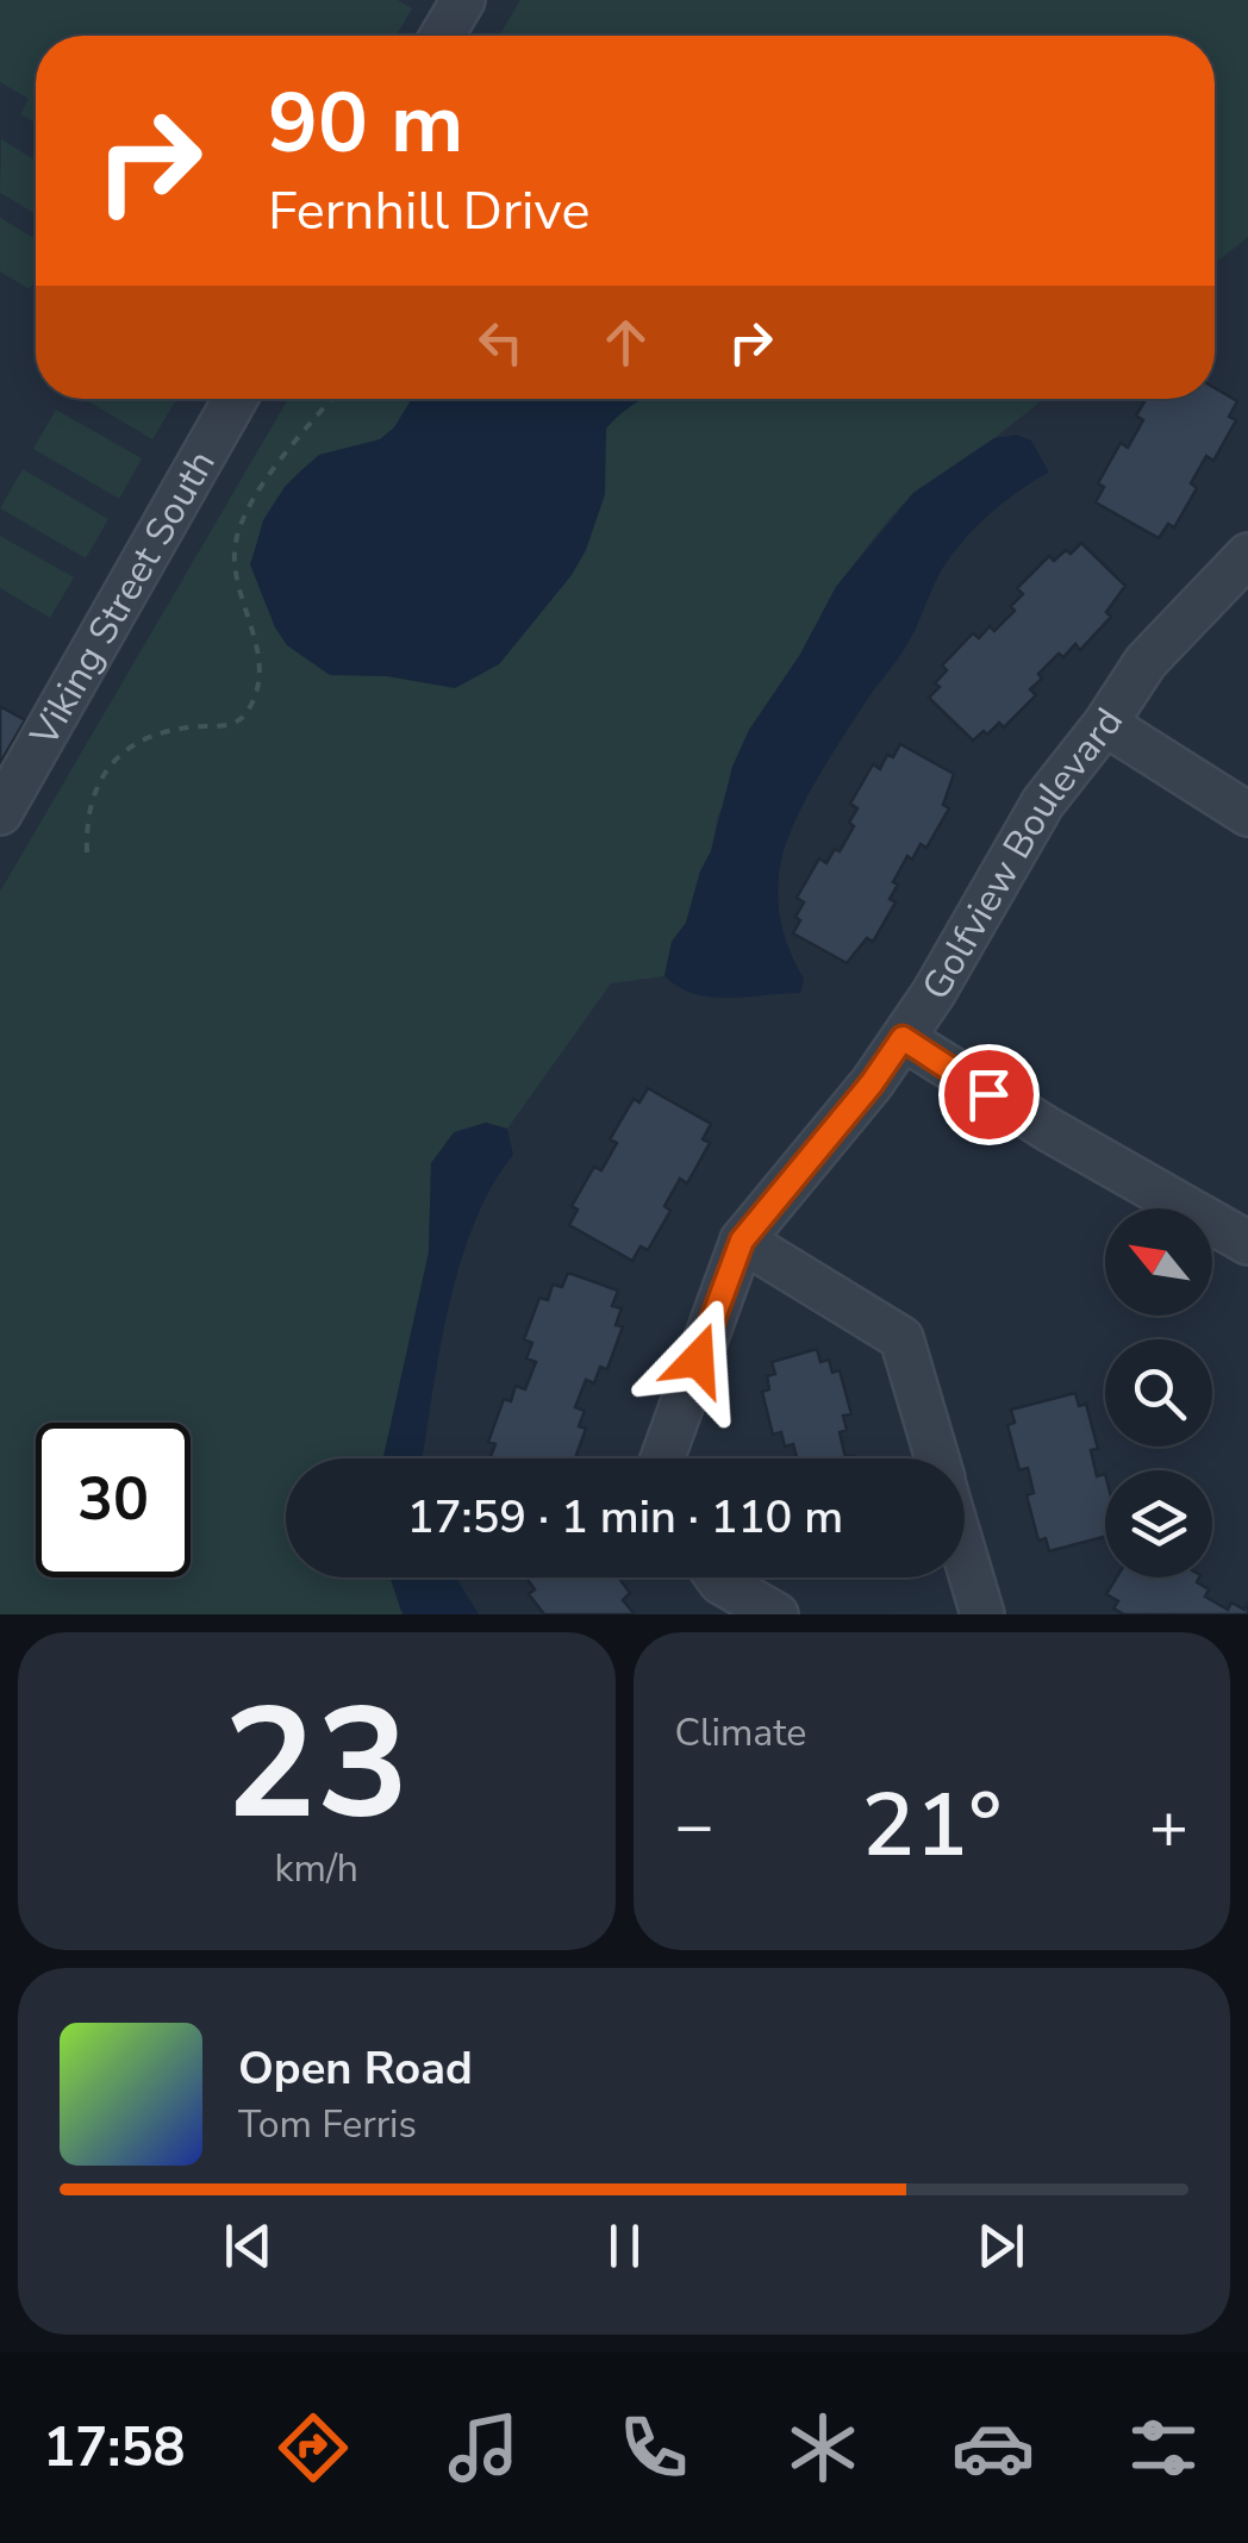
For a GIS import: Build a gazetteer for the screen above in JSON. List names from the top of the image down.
{
  "streets": {
    "street": ["Viking Street South", "Golfview Boulevard"]
  },
  "north": "top left",
  "page": {
    "turn": ["90 m", "Fernhill Drive"],
    "limit": "30",
    "trip": "17:59 · 1 min · 110 m",
    "tile": [
      ["23", "km/h"],
      "Climate"
    ],
    "heat": ["−", "21°", "+"],
    "song": ["Open Road", "Tom Ferris"],
    "tabs": "17:58"
  }
}
